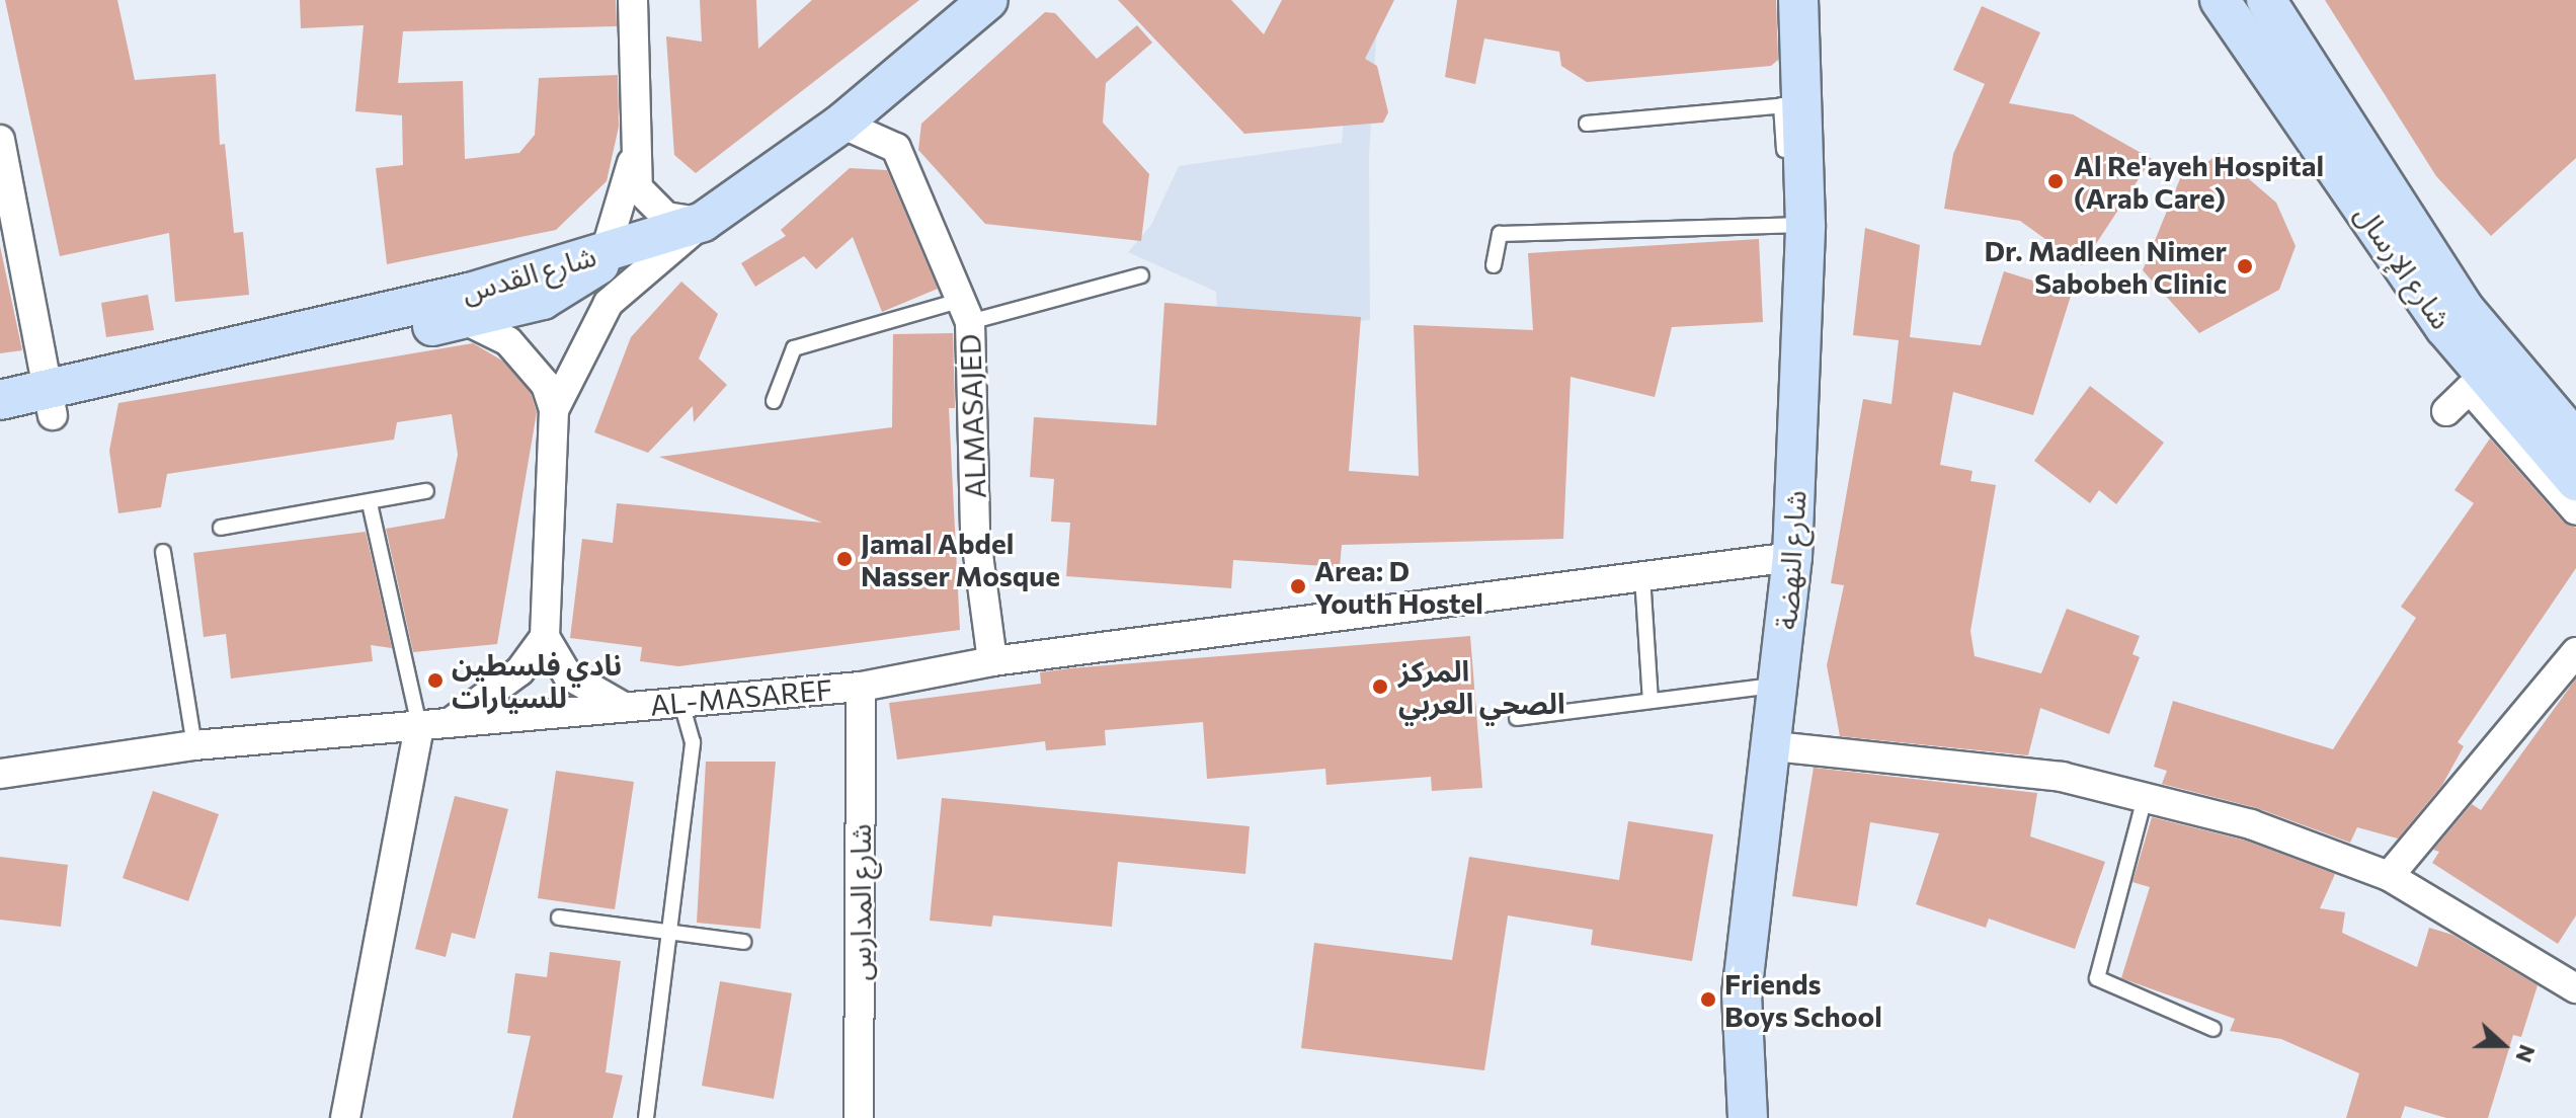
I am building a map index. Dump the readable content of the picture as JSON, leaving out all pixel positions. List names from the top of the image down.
{
  "streets": {
    "main road": ["شارع الإرسال", "شارع القدس", "شارع النهضة"],
    "street": ["ALMASAJED", "AL-MASAREF", "شارع المدارس"]
  },
  "crossings": [
    ["شارع القدس", "ALMASAJED"],
    ["ALMASAJED", "AL-MASAREF"],
    ["شارع النهضة", "AL-MASAREF"],
    ["AL-MASAREF", "شارع المدارس"]
  ],
  "places": [
    "Al Re'ayeh Hospital (Arab Care)",
    "Dr. Madleen Nimer Sabobeh Clinic",
    "Jamal Abdel Nasser Mosque",
    "Area: D Youth Hostel",
    "نادي فلسطين للسيارات",
    "المركز الصحي العربي",
    "Friends Boys School"
  ],
  "north": "right"
}
